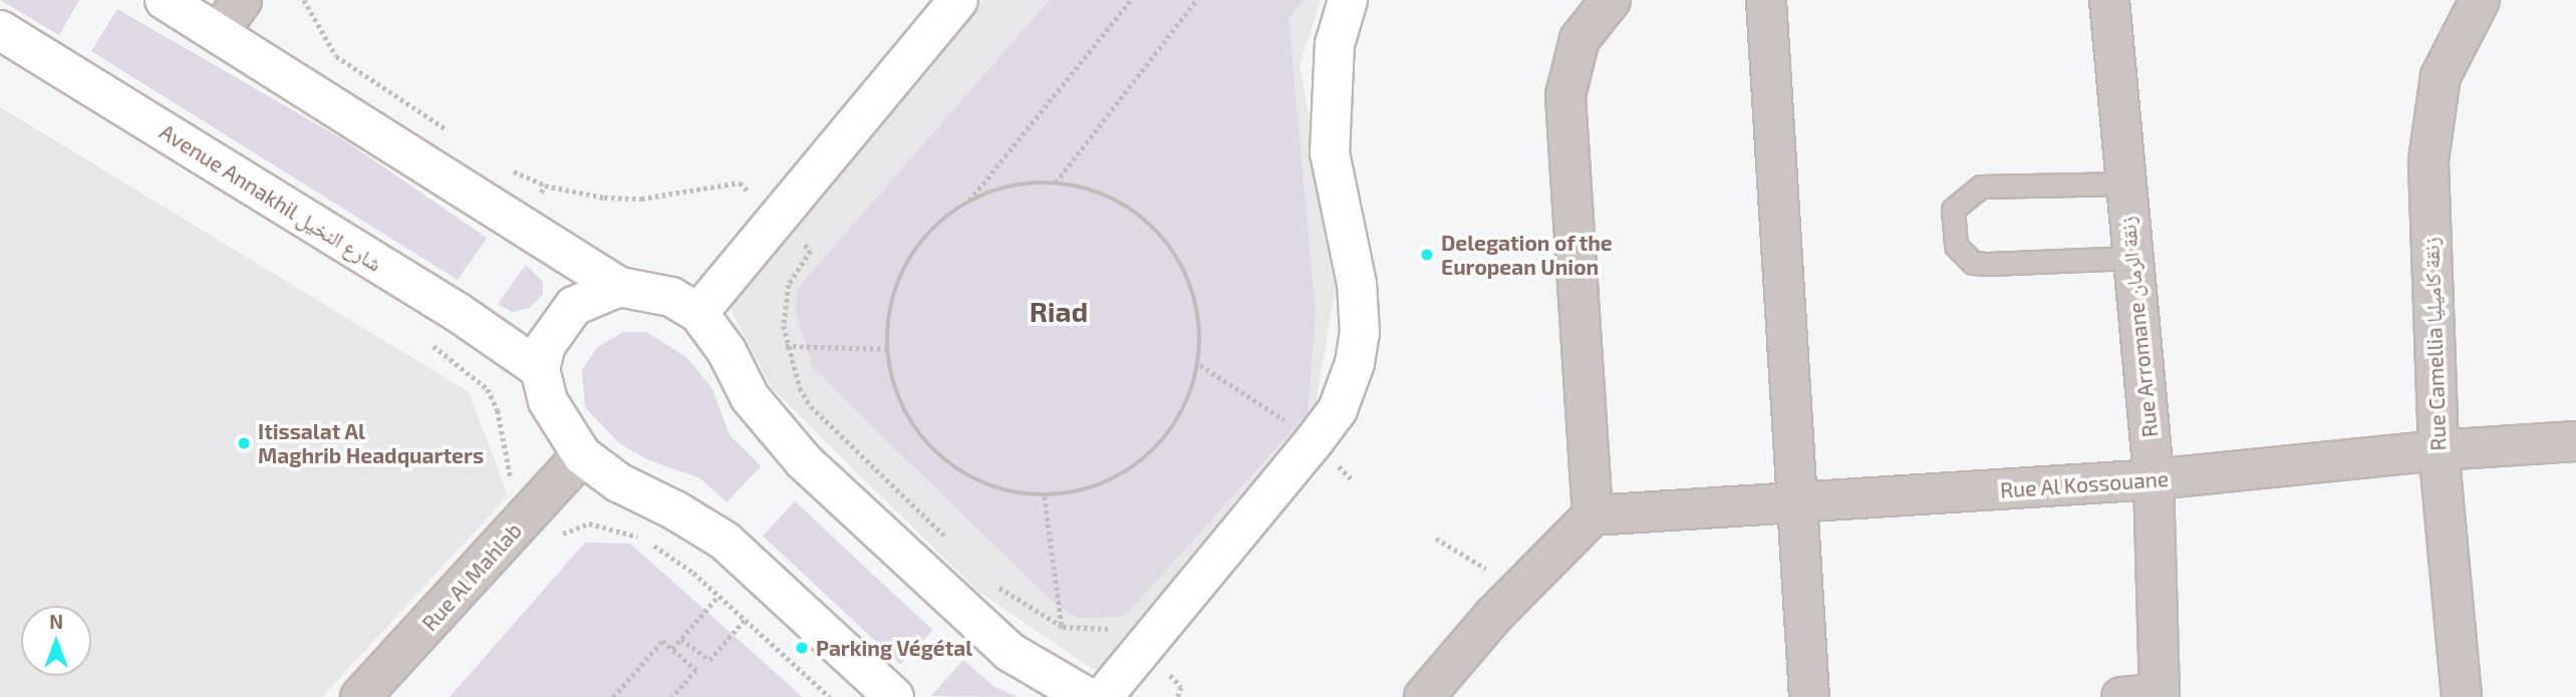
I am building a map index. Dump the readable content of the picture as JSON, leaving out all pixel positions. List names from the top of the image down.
{
  "streets": {
    "main road": ["Avenue Annakhil شارع النخيل"],
    "street": [
      "Rue Arromane زنقة الرمان",
      "Rue Camellia زنقة كاميليا",
      "Rue Al Kossouane",
      "Rue Al Mahlab"
    ]
  },
  "crossings": [
    ["Rue Arromane زنقة الرمان", "Rue Al Kossouane"],
    ["Rue Camellia زنقة كاميليا", "Rue Al Kossouane"]
  ],
  "districts": ["Riad"],
  "places": ["Delegation of the European Union", "Itissalat Al Maghrib Headquarters", "Parking Végétal"],
  "north": "top"
}
